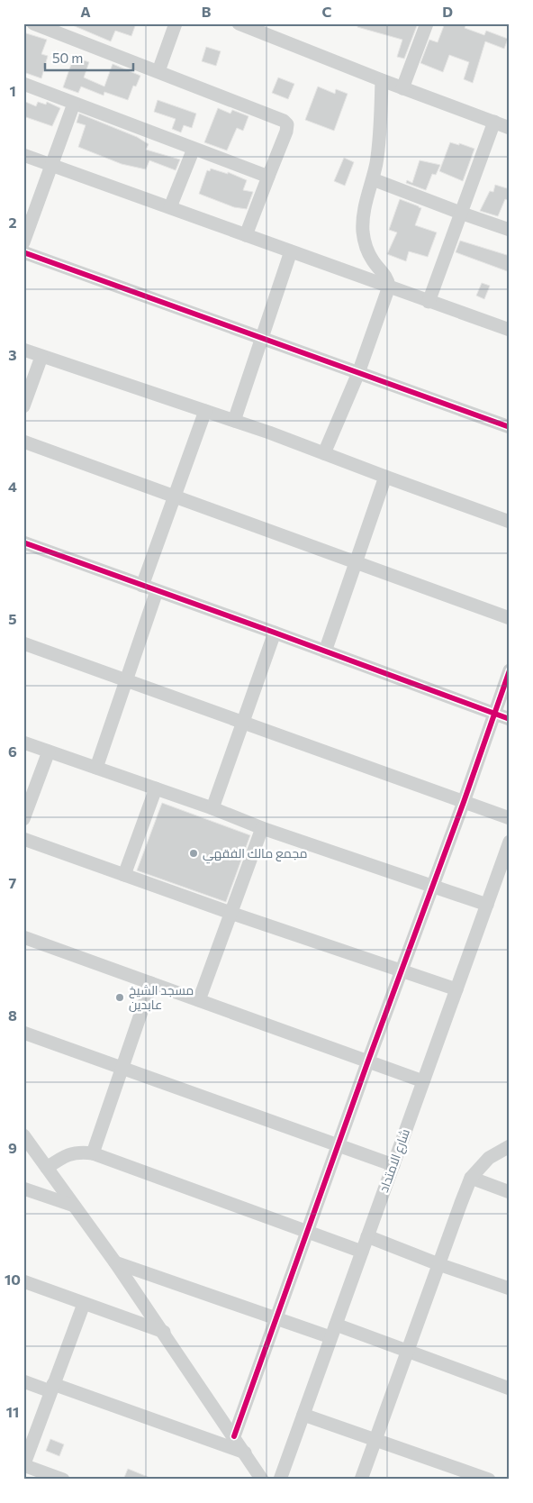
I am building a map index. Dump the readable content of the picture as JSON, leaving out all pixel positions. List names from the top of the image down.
{
  "streets": {
    "street": ["شارع الامتداد"]
  },
  "places": ["مجمع مالك الفقهي", "مسجد الشيخ عابدين"],
  "scale_bar": "50 m",
  "grid": {
    "columns": [
      "A",
      "B",
      "C",
      "D"
    ],
    "rows": [
      "1",
      "2",
      "3",
      "4",
      "5",
      "6",
      "7",
      "8",
      "9",
      "10",
      "11"
    ]
  }
}
